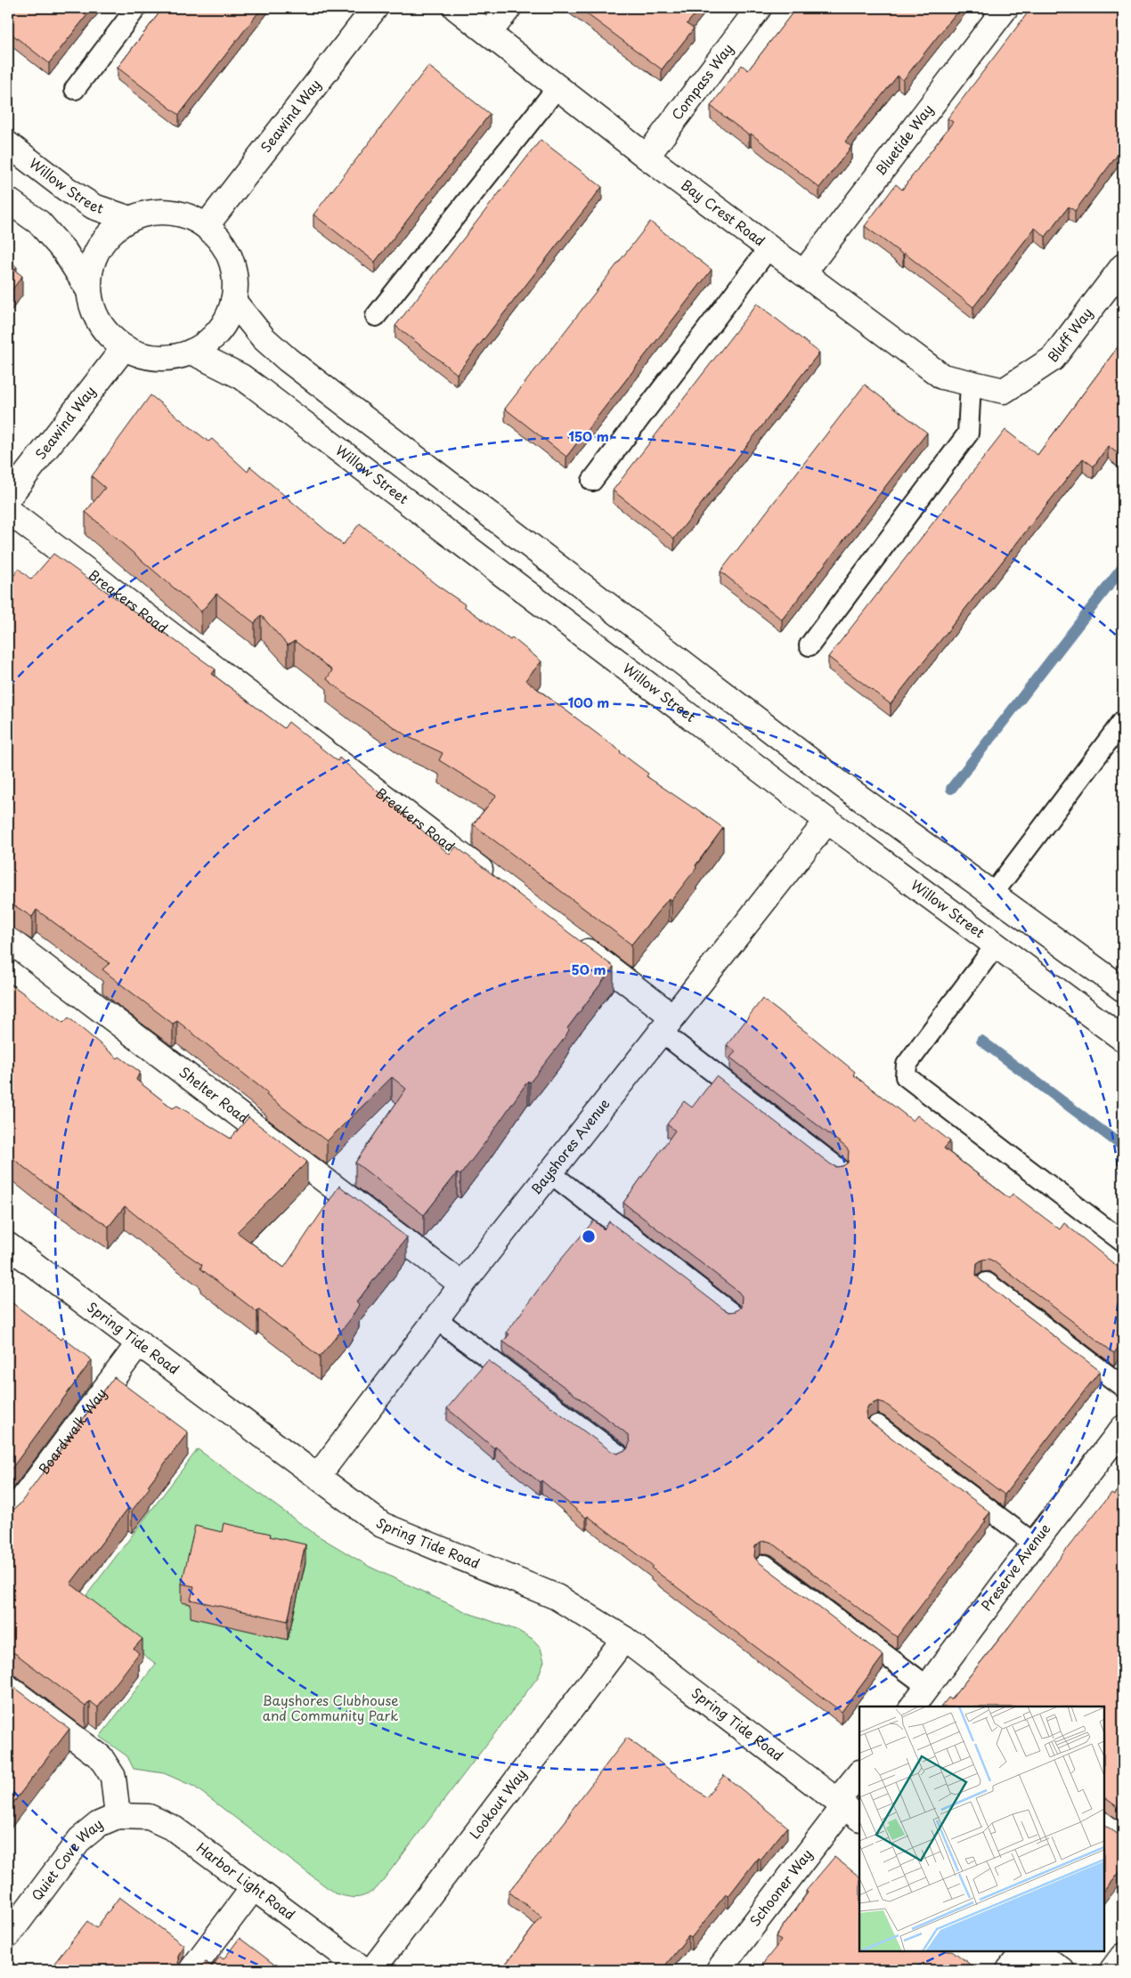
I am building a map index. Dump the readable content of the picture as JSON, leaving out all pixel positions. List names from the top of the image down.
{
  "streets": {
    "street": [
      "Compass Way",
      "Seawind Way",
      "Bluetide Way",
      "Willow Street",
      "Bay Crest Road",
      "Bluff Way",
      "Breakers Road",
      "Shelter Road",
      "Bayshores Avenue",
      "Spring Tide Road",
      "Boardwalk Way",
      "Preserve Avenue",
      "Lookout Way",
      "Quiet Cove Way",
      "Harbor Light Road",
      "Schooner Way"
    ]
  },
  "crossings": [
    ["Compass Way", "Bay Crest Road"],
    ["Seawind Way", "Willow Street"],
    ["Bluetide Way", "Bay Crest Road"],
    ["Willow Street", "Bayshores Avenue"],
    ["Bay Crest Road", "Bluff Way"],
    ["Shelter Road", "Bayshores Avenue"],
    ["Bayshores Avenue", "Spring Tide Road"],
    ["Spring Tide Road", "Boardwalk Way"],
    ["Spring Tide Road", "Lookout Way"],
    ["Spring Tide Road", "Schooner Way"],
    ["Quiet Cove Way", "Harbor Light Road"]
  ],
  "parks": ["Bayshores Clubhouse and Community Park"],
  "rings": ["150 m", "100 m", "50 m"]
}
